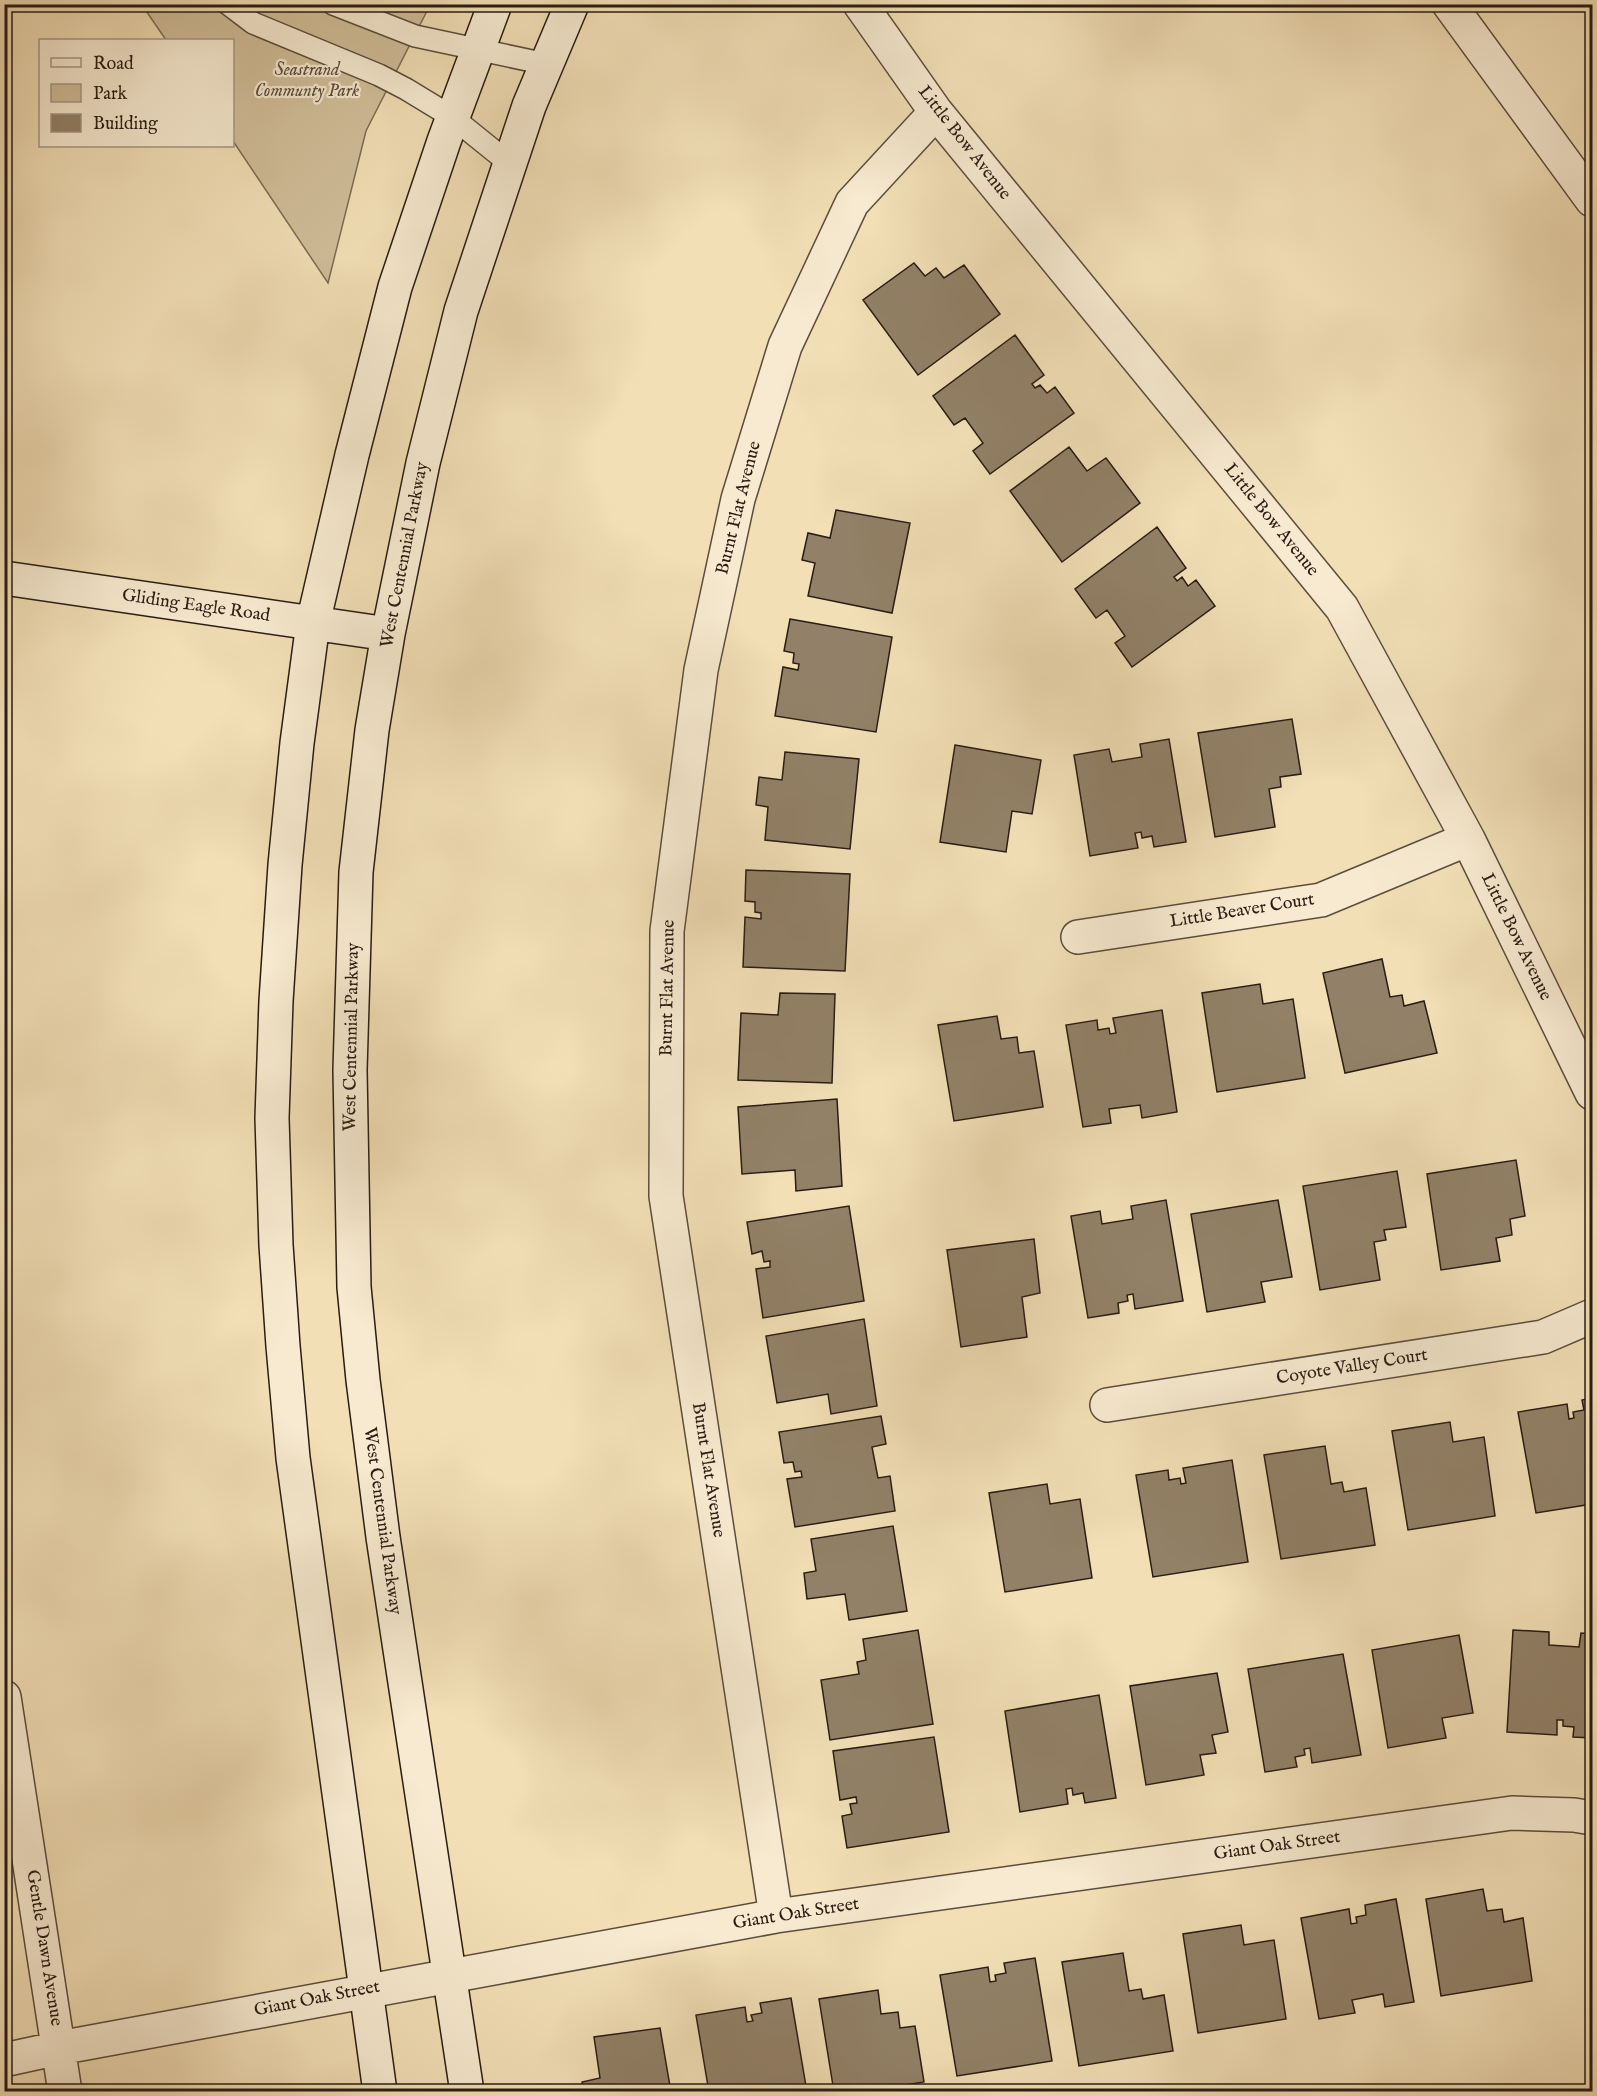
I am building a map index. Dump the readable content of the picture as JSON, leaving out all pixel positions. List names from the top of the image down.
{
  "streets": {
    "street": [
      "Little Bow Avenue",
      "Burnt Flat Avenue",
      "West Centennial Parkway",
      "Gliding Eagle Road",
      "Little Beaver Court",
      "Coyote Valley Court",
      "Giant Oak Street",
      "Gentle Dawn Avenue"
    ]
  },
  "crossings": [
    ["Little Bow Avenue", "Burnt Flat Avenue"],
    ["Little Bow Avenue", "Little Beaver Court"],
    ["Burnt Flat Avenue", "Giant Oak Street"],
    ["West Centennial Parkway", "Gliding Eagle Road"],
    ["West Centennial Parkway", "Giant Oak Street"],
    ["Giant Oak Street", "Gentle Dawn Avenue"]
  ],
  "parks": ["Seastrand Communty Park"],
  "legend": ["Road", "Park", "Building"]
}
